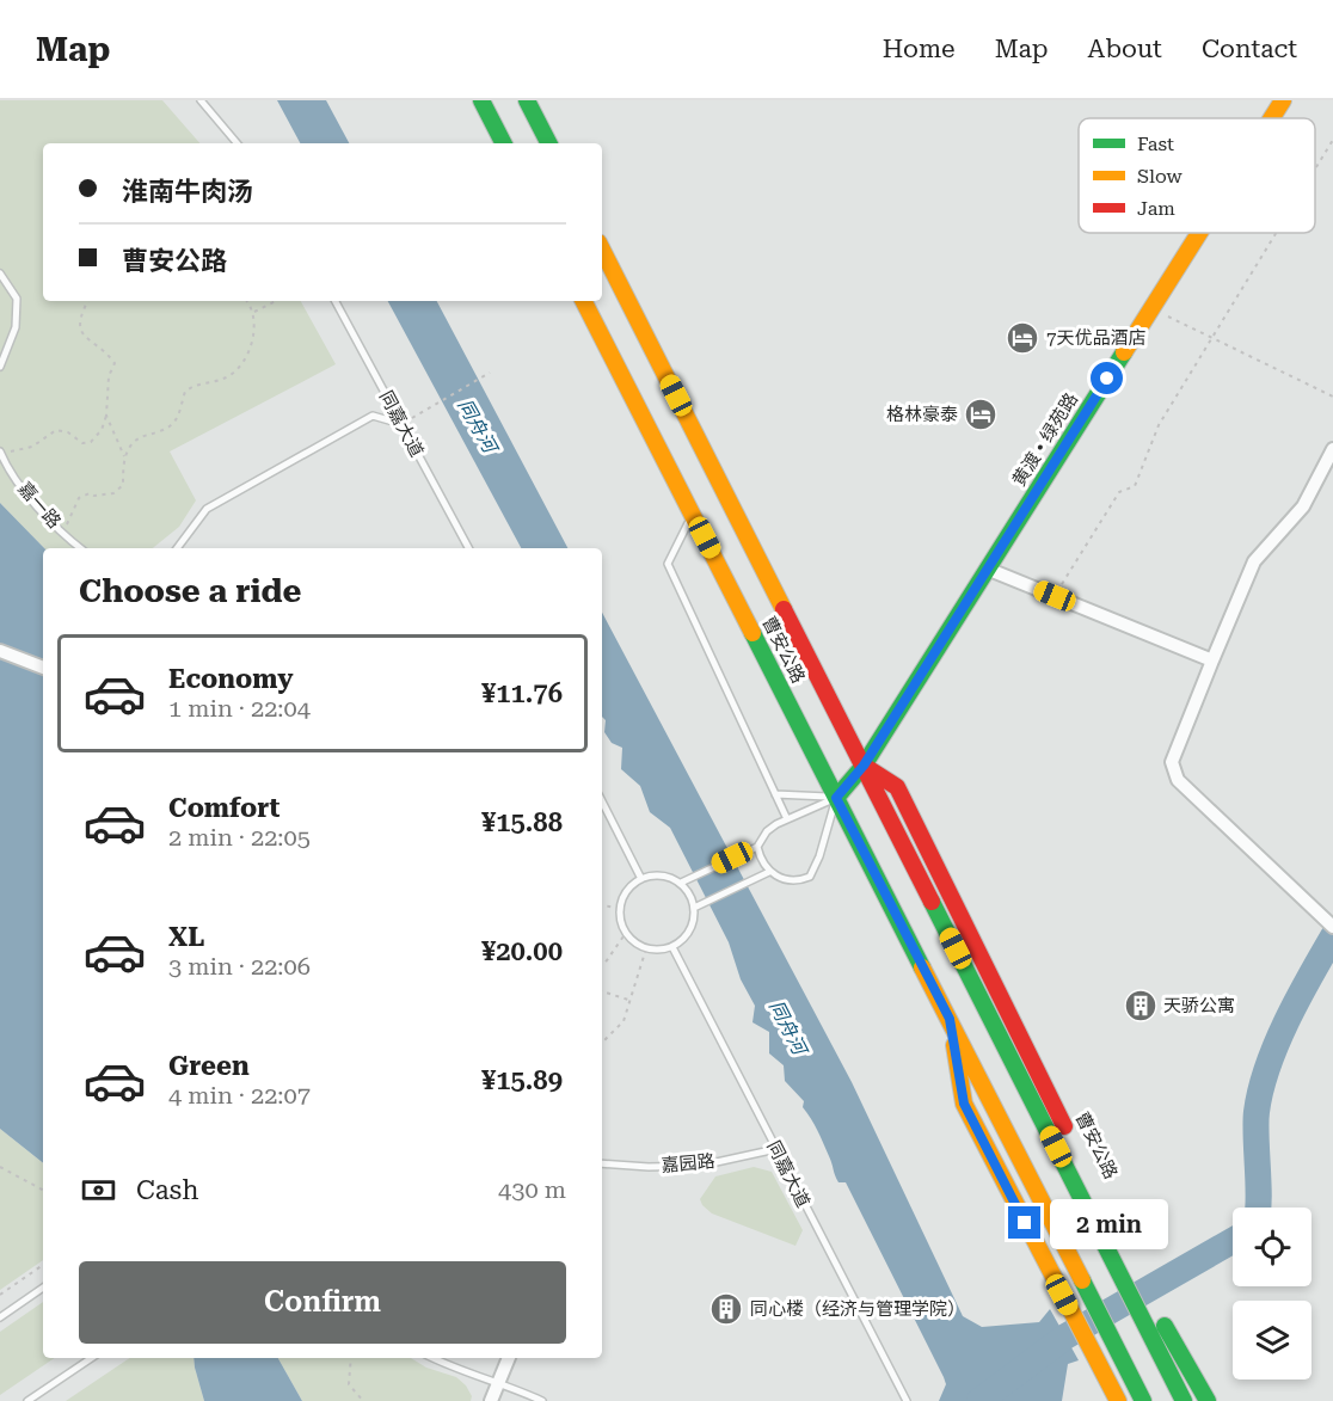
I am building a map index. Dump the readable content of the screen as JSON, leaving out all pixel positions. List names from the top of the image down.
{
  "streets": {
    "main road": ["黄渡 • 绿苑路", "曹安公路"],
    "lane": ["同嘉大道", "嘉一路", "嘉园路"]
  },
  "crossings": [
    ["同嘉大道", "嘉园路"],
    ["黄渡 • 绿苑路", "曹安公路"]
  ],
  "water": ["同舟河"],
  "places": {
    "hotel": ["7天优品酒店", "格林豪泰"],
    "building": ["天骄公寓", "同心楼（经济与管理学院）"]
  },
  "legend": ["Fast", "Slow", "Jam"],
  "page": {
    "header": "Map",
    "nav": [
      "Home",
      "Map",
      "About",
      "Contact"
    ],
    "banner": ["淮南牛肉汤", "曹安公路"],
    "heading": "Choose a ride",
    "list": [
      {
        "name": "Economy",
        "note": "1 min · 22:04",
        "value": "¥11.76"
      },
      {
        "name": "Comfort",
        "note": "2 min · 22:05",
        "value": "¥15.88"
      },
      {
        "name": "XL",
        "note": "3 min · 22:06",
        "value": "¥20.00"
      },
      {
        "name": "Green",
        "note": "4 min · 22:07",
        "value": "¥15.89"
      }
    ],
    "pay": ["Cash", "430 m"],
    "bubble": "2 min",
    "buttons": "Confirm"
  }
}
